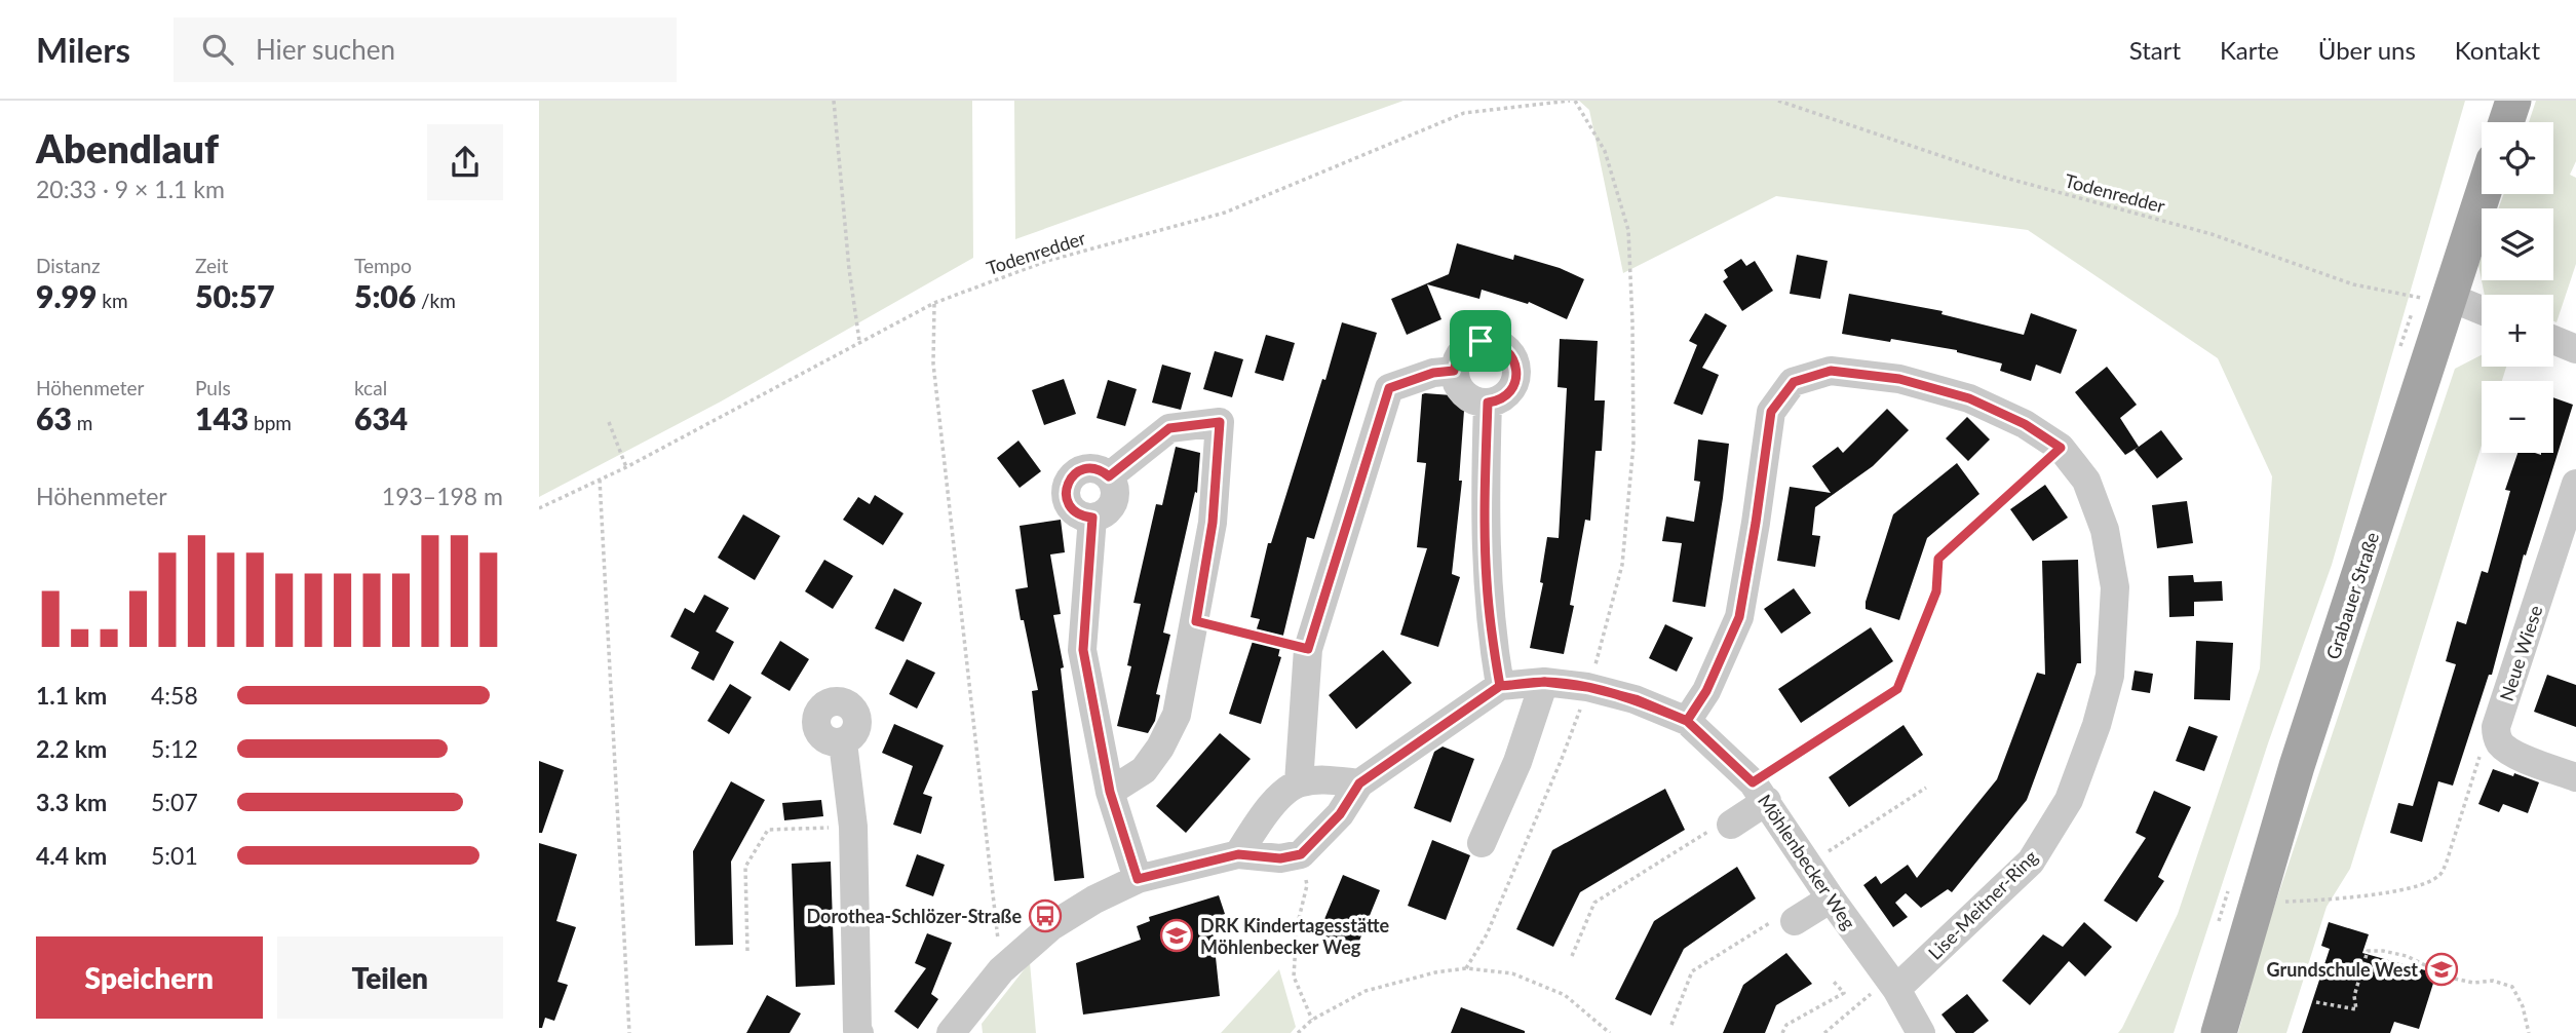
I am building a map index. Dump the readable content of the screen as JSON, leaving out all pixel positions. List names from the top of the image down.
{
  "streets": {
    "main road": ["Grabauer Straße"],
    "street": ["Neue Wiese", "Möhlenbecker Weg", "Lise-Meitner-Ring"],
    "path": ["Todenredder"]
  },
  "crossings": [
    ["Todenredder", "Grabauer Straße"],
    ["Möhlenbecker Weg", "Lise-Meitner-Ring"]
  ],
  "places": {
    "bus stop": ["Dorothea-Schlözer-Straße"],
    "school or university": ["DRK Kindertagesstätte Möhlenbecker Weg", "Grundschule West"]
  },
  "page": {
    "header": "Milers",
    "search": "Hier suchen",
    "nav": [
      "Start",
      "Karte",
      "Über uns",
      "Kontakt"
    ],
    "heading": ["Abendlauf", "20:33 · 9 × 1.1 km"],
    "map_buttons": ["+", "−"],
    "stats": [
      ["Distanz", "9.99 km"],
      ["Zeit", "50:57"],
      ["Tempo", "5:06 /km"],
      ["Höhenmeter", "63 m"],
      ["Puls", "143 bpm"],
      ["kcal", "634"]
    ],
    "chart": ["Höhenmeter", "193–198 m"],
    "list": [
      {
        "name": "1.1 km",
        "note": "4:58"
      },
      {
        "name": "2.2 km",
        "note": "5:12"
      },
      {
        "name": "3.3 km",
        "note": "5:07"
      },
      {
        "name": "4.4 km",
        "note": "5:01"
      }
    ],
    "buttons": ["Speichern", "Teilen"]
  }
}
